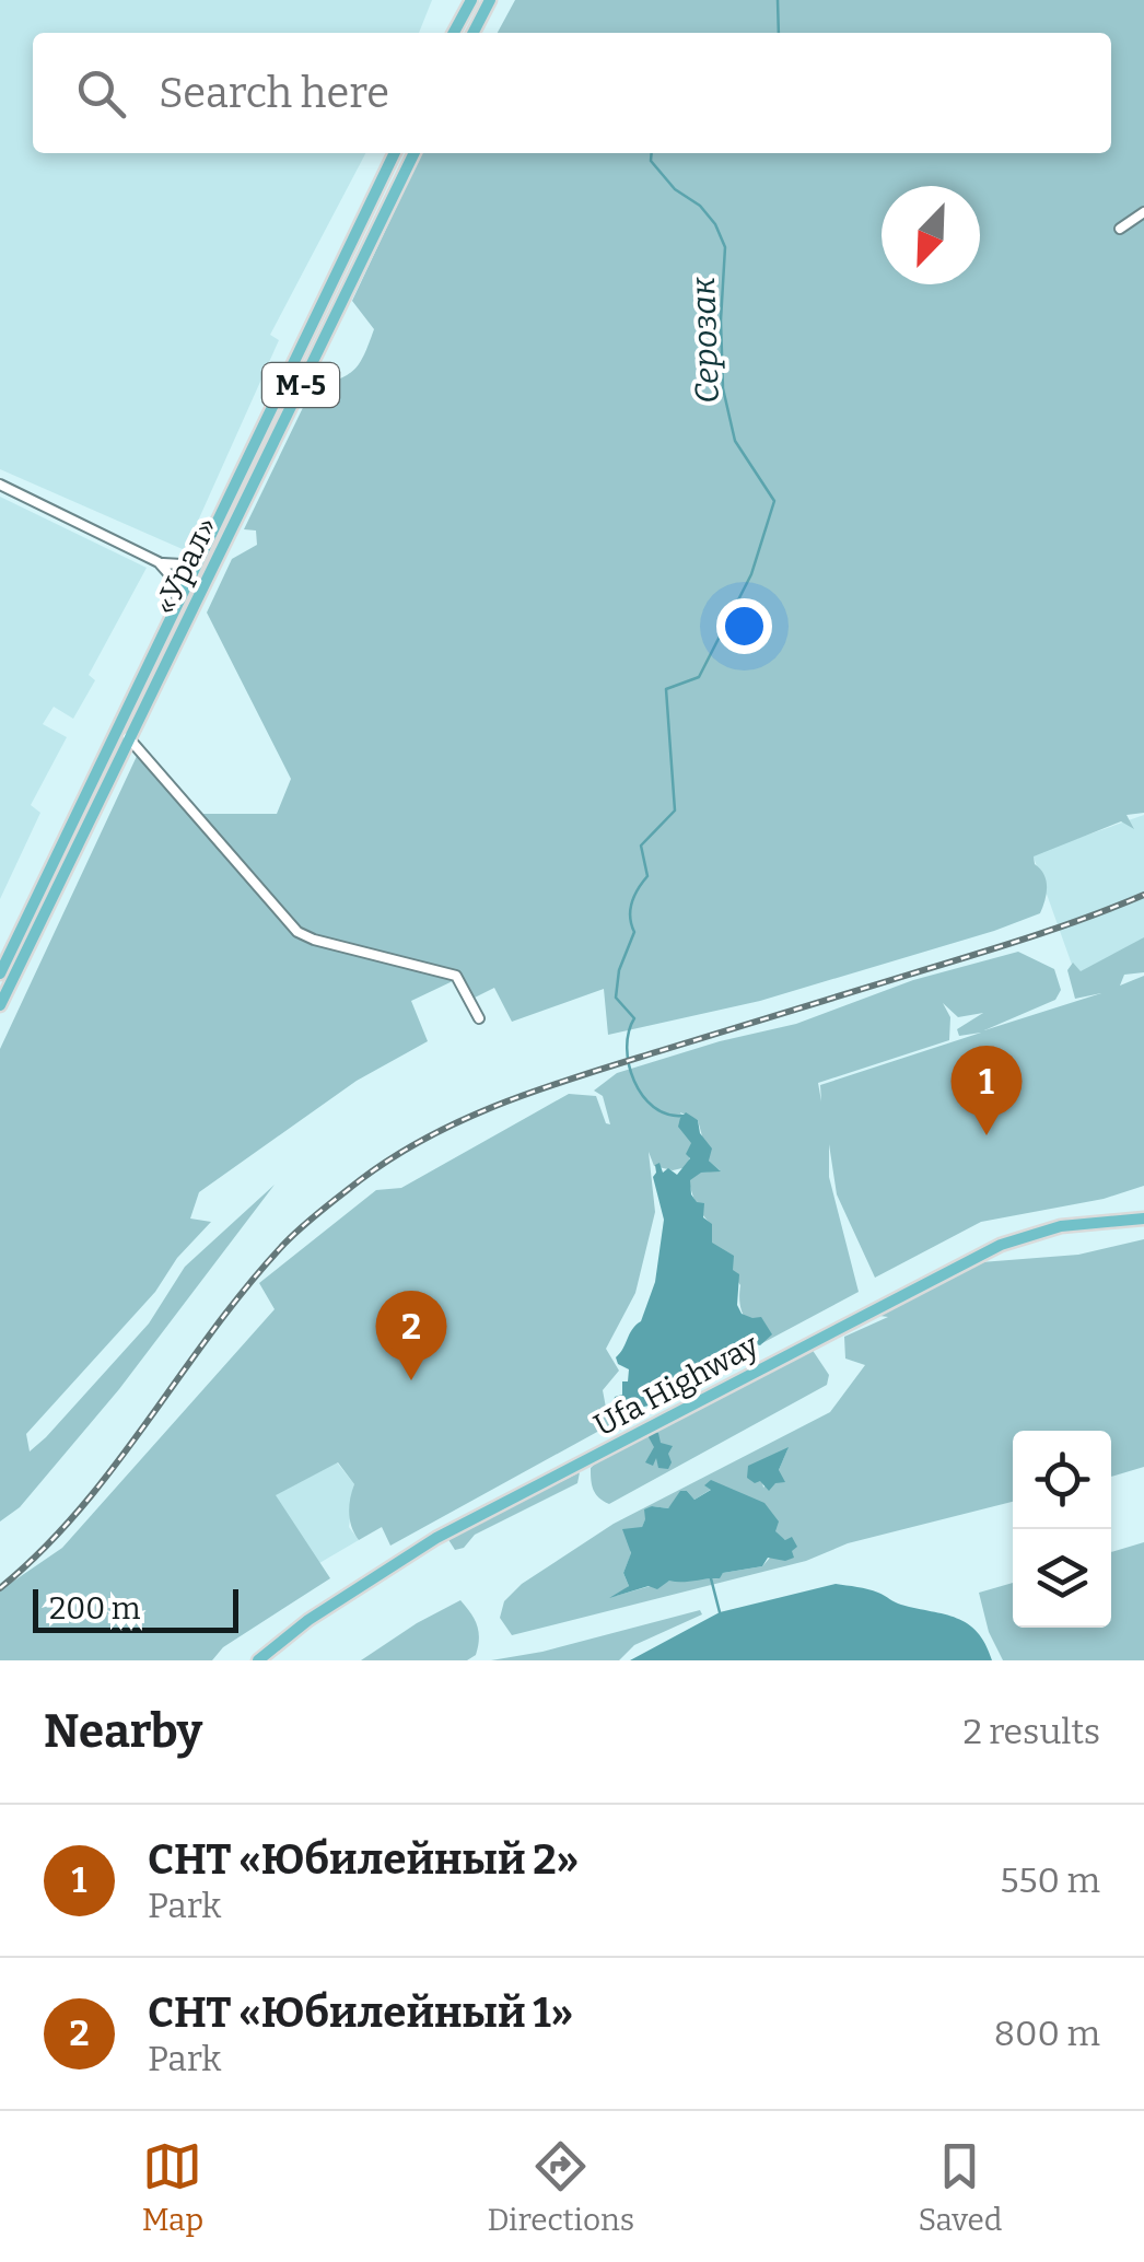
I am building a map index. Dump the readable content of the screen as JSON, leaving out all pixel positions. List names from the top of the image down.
{
  "streets": {
    "main road": ["М-5", "«Урал»", "Ufa Highway"]
  },
  "water": ["Серозак"],
  "scale_bar": "200 m",
  "north": "bottom left",
  "page": {
    "search": "Search here",
    "pins": ["1", "2"],
    "scale": "200 m",
    "heading": ["Nearby", "2 results"],
    "list": [
      {
        "mark": "1",
        "name": "СНТ «Юбилейный 2»",
        "note": "Park",
        "value": "550 m"
      },
      {
        "mark": "2",
        "name": "СНТ «Юбилейный 1»",
        "note": "Park",
        "value": "800 m"
      }
    ],
    "nav": ["Map", "Directions", "Saved"]
  }
}
